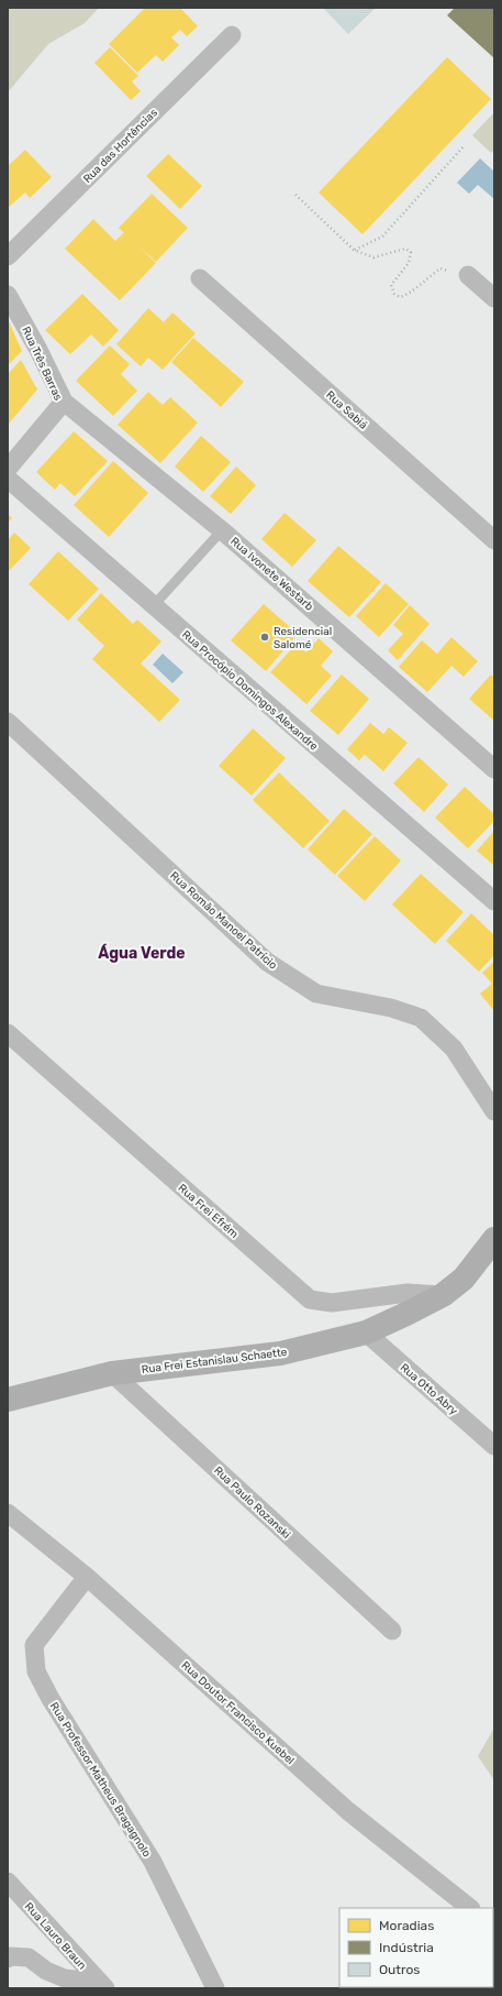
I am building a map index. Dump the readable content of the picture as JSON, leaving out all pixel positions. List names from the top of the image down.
{
  "streets": {
    "main road": ["Rua Frei Estanislau Schaette"],
    "street": [
      "Rua das Hortências",
      "Rua Três Barras",
      "Rua Sabiá",
      "Rua Ivonete Westarb",
      "Rua Procópio Domingos Alexandre",
      "Rua Romão Manoel Patrício",
      "Rua Frei Efrém",
      "Rua Otto Abry",
      "Rua Paulo Rozanski",
      "Rua Doutor Francisco Kuebel",
      "Rua Professor Matheus Bragagnolo",
      "Rua Lauro Braun"
    ]
  },
  "crossings": [
    ["Rua Três Barras", "Rua Ivonete Westarb"],
    ["Rua Frei Efrém", "Rua Frei Estanislau Schaette"],
    ["Rua Frei Estanislau Schaette", "Rua Otto Abry"],
    ["Rua Frei Estanislau Schaette", "Rua Paulo Rozanski"],
    ["Rua Doutor Francisco Kuebel", "Rua Professor Matheus Bragagnolo"]
  ],
  "districts": ["Água Verde"],
  "places": ["Residencial Salomé"],
  "legend": ["Moradias", "Indústria", "Outros"]
}
